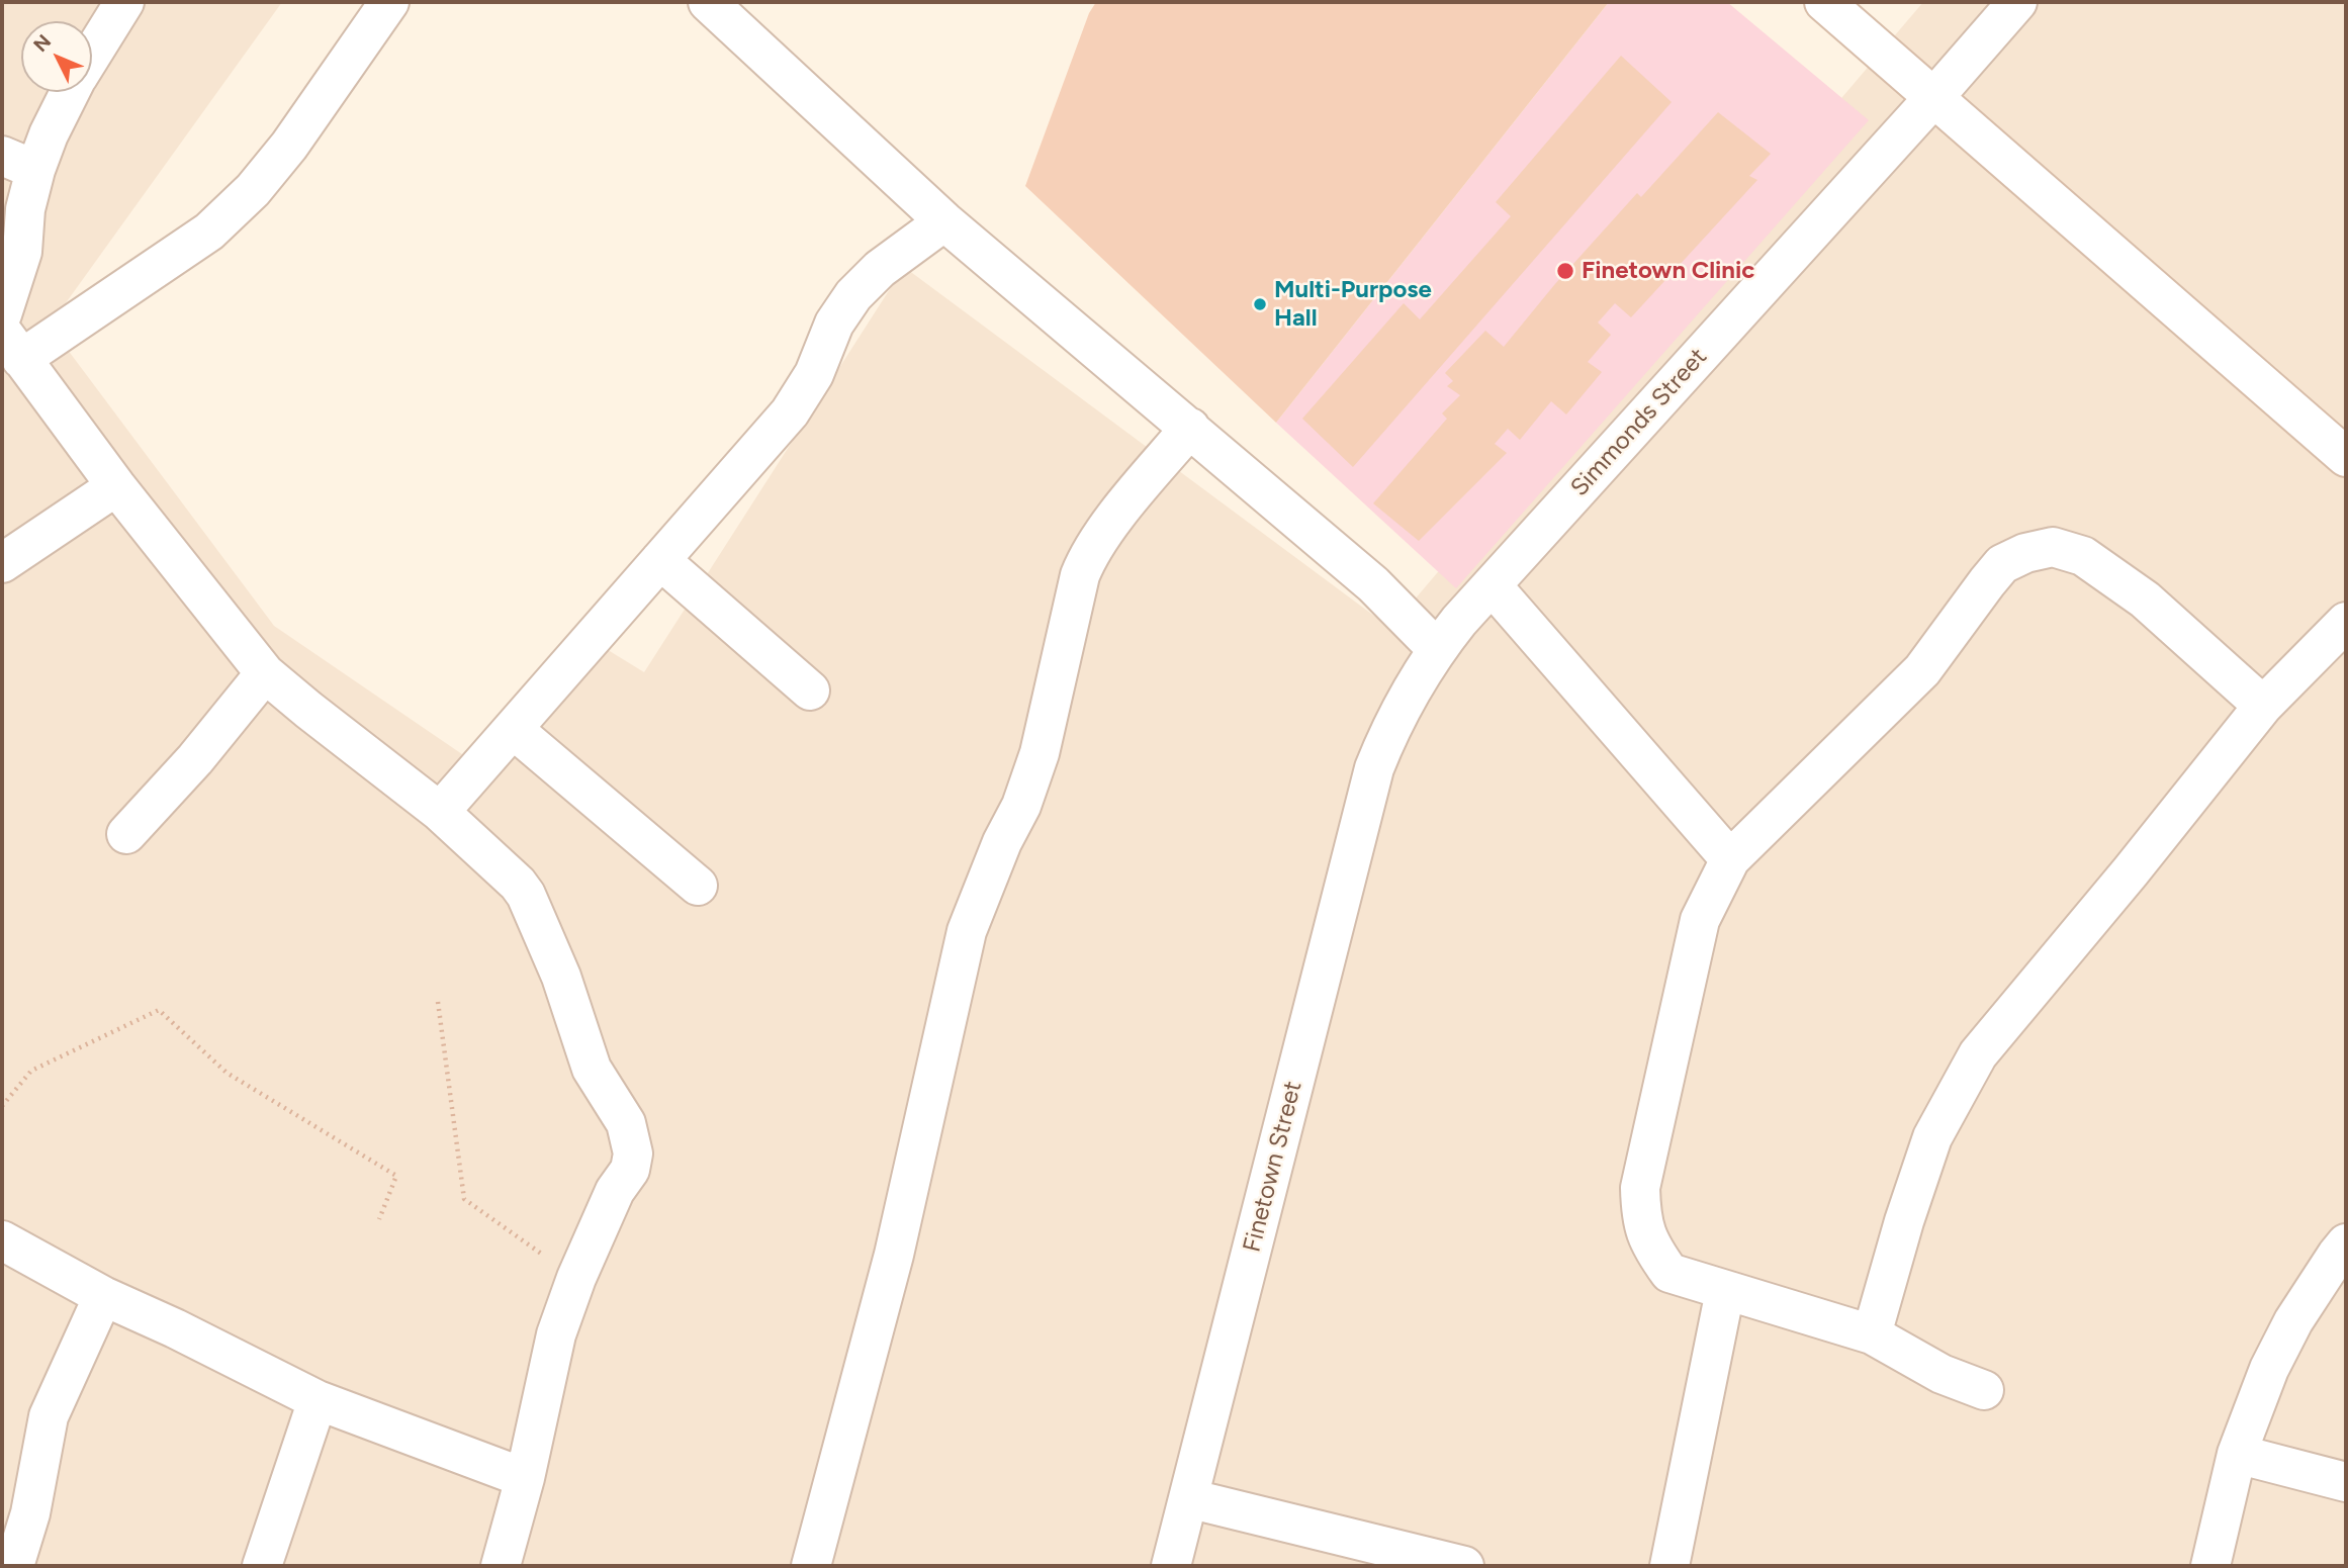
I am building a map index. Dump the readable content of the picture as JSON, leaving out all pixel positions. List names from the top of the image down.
{
  "streets": {
    "street": ["Simmonds Street", "Finetown Street"]
  },
  "crossings": [
    ["Simmonds Street", "Finetown Street"]
  ],
  "places": ["Finetown Clinic", "Multi-Purpose Hall"],
  "north": "top left"
}
